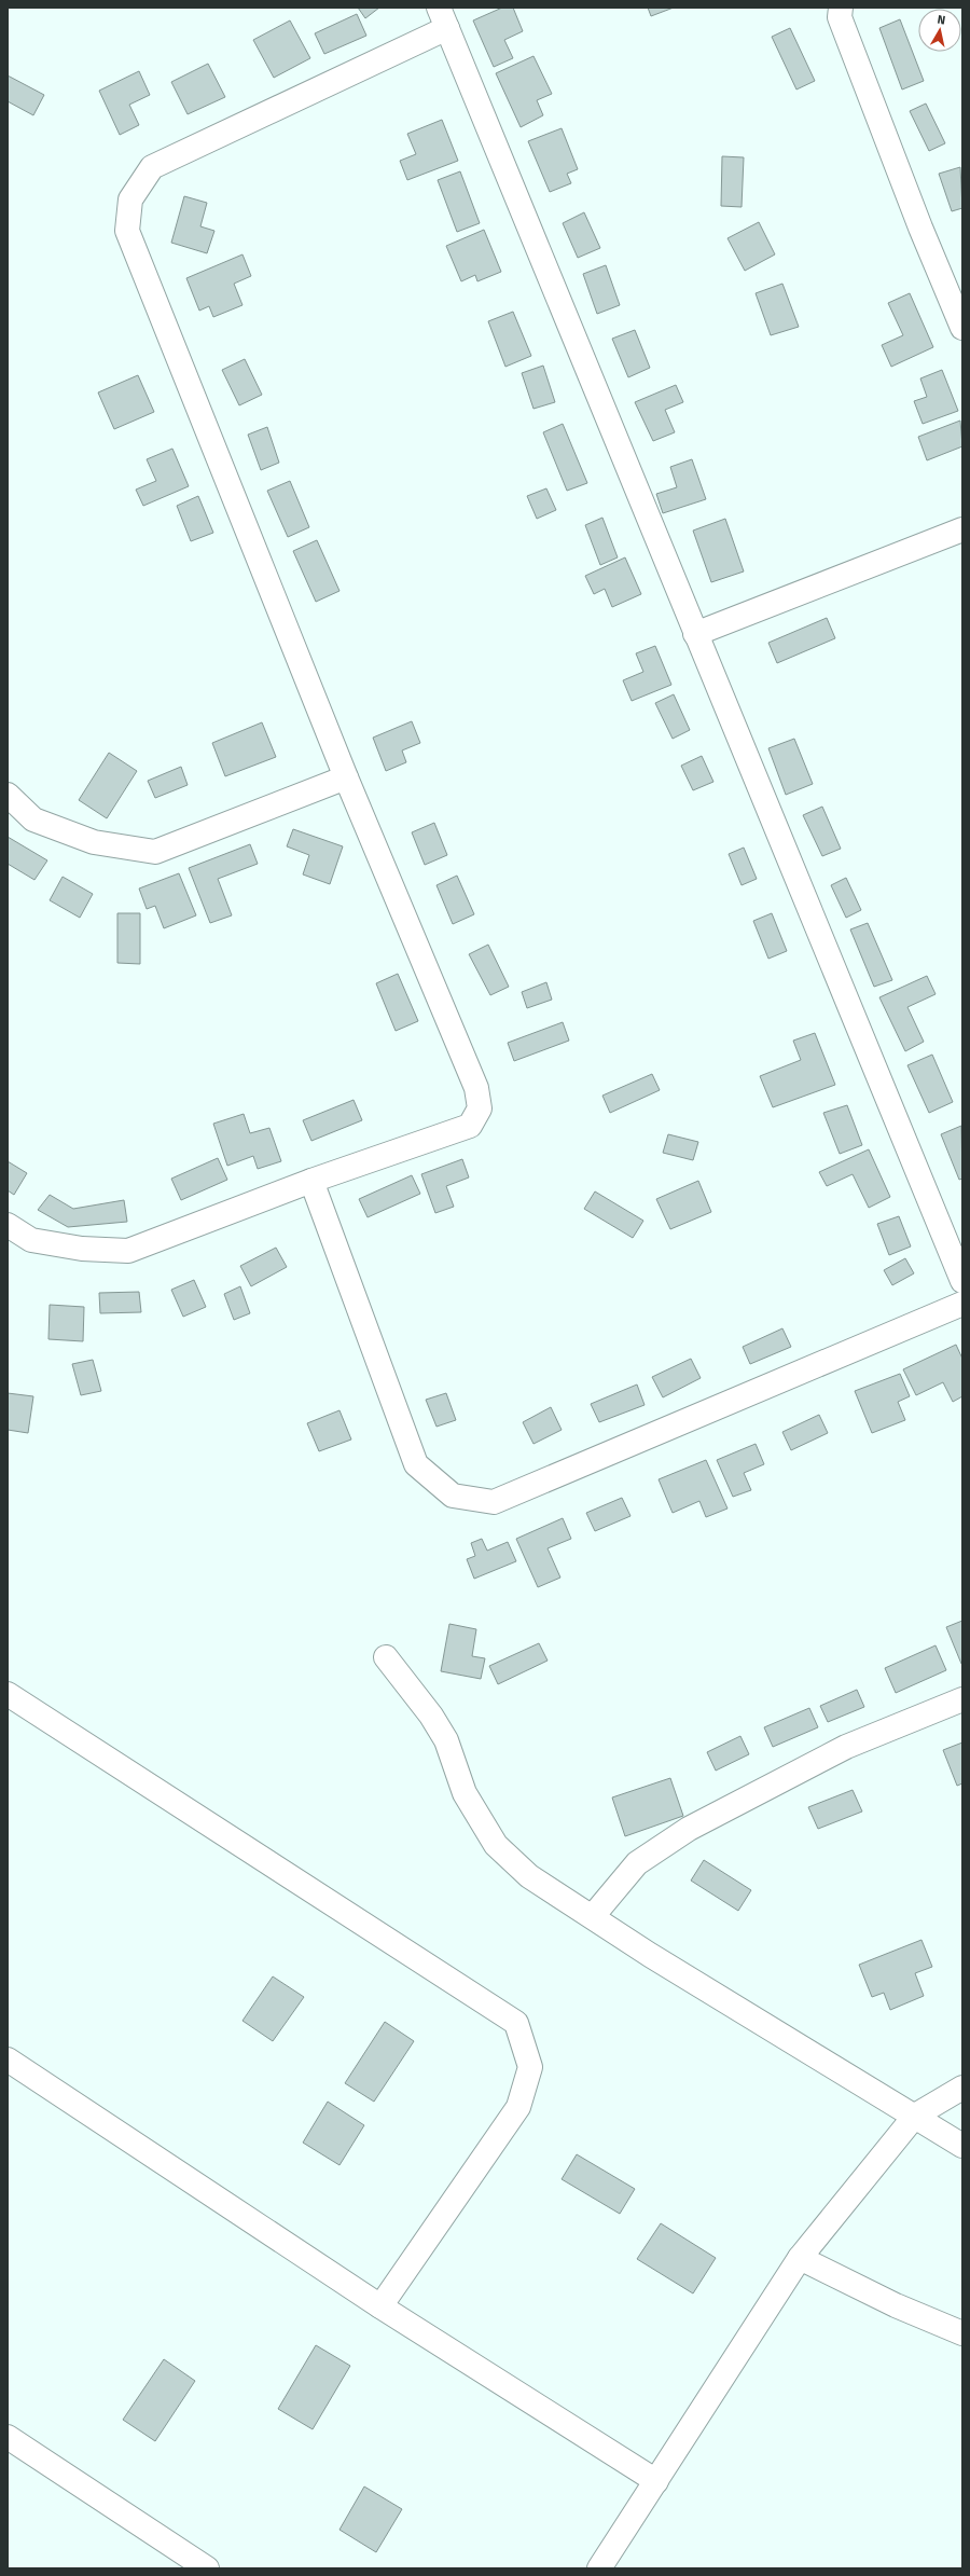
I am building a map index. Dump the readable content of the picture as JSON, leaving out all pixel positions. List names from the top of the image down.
{
  "north": "top"
}
